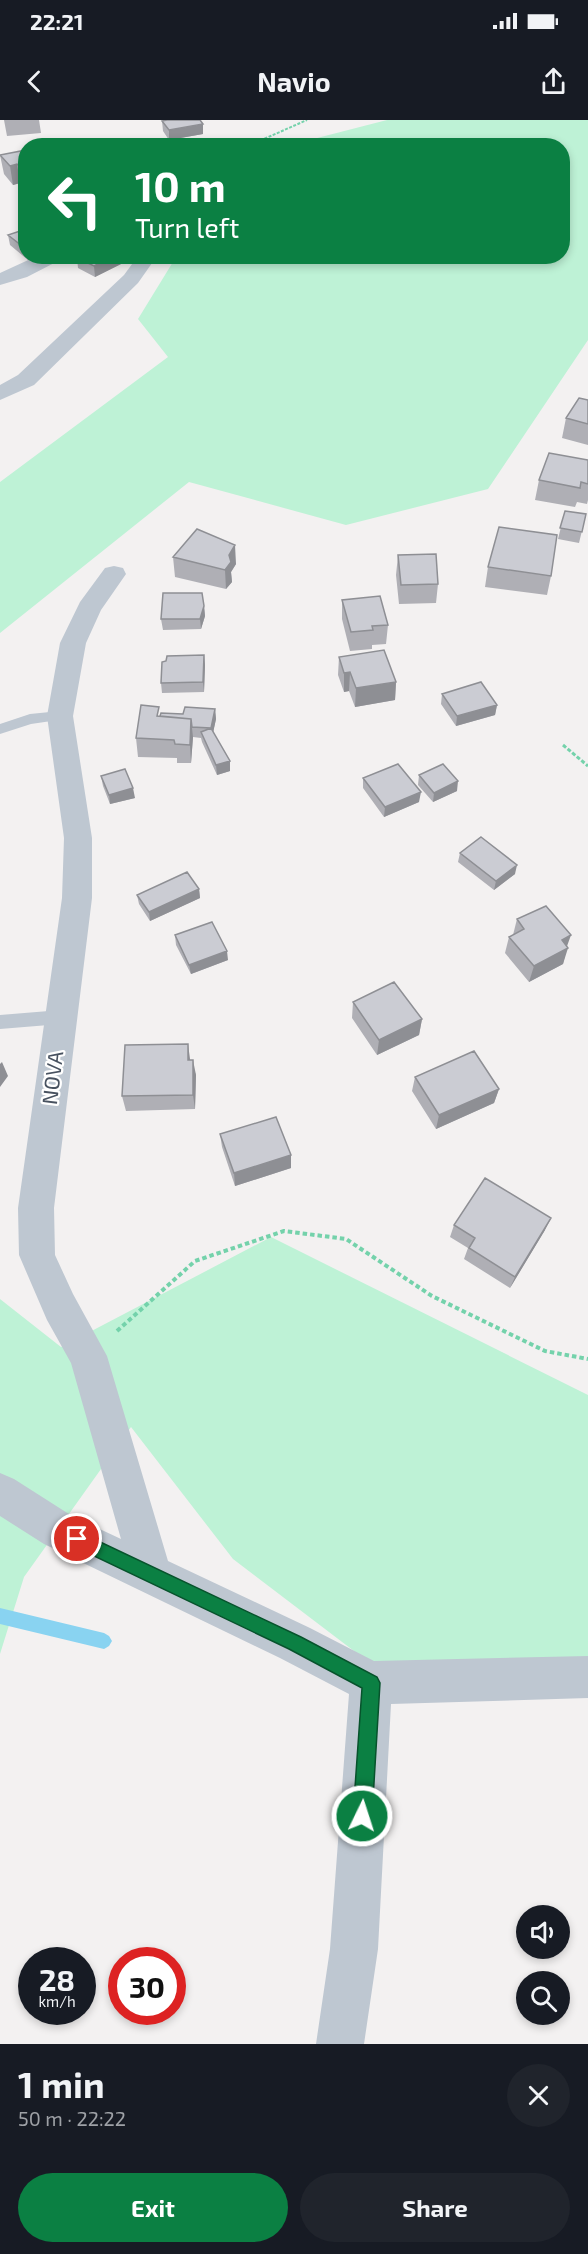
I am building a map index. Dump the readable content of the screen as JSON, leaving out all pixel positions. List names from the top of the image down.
{
  "streets": {
    "street": ["NOVA"]
  },
  "page": {
    "status": "22:21",
    "header": "Navio",
    "turn": ["10 m", "Turn left"],
    "speed": "28 km/h",
    "limit": "30",
    "heading": ["1 min", "50 m · 22:22"],
    "buttons": ["Exit", "Share"]
  }
}
